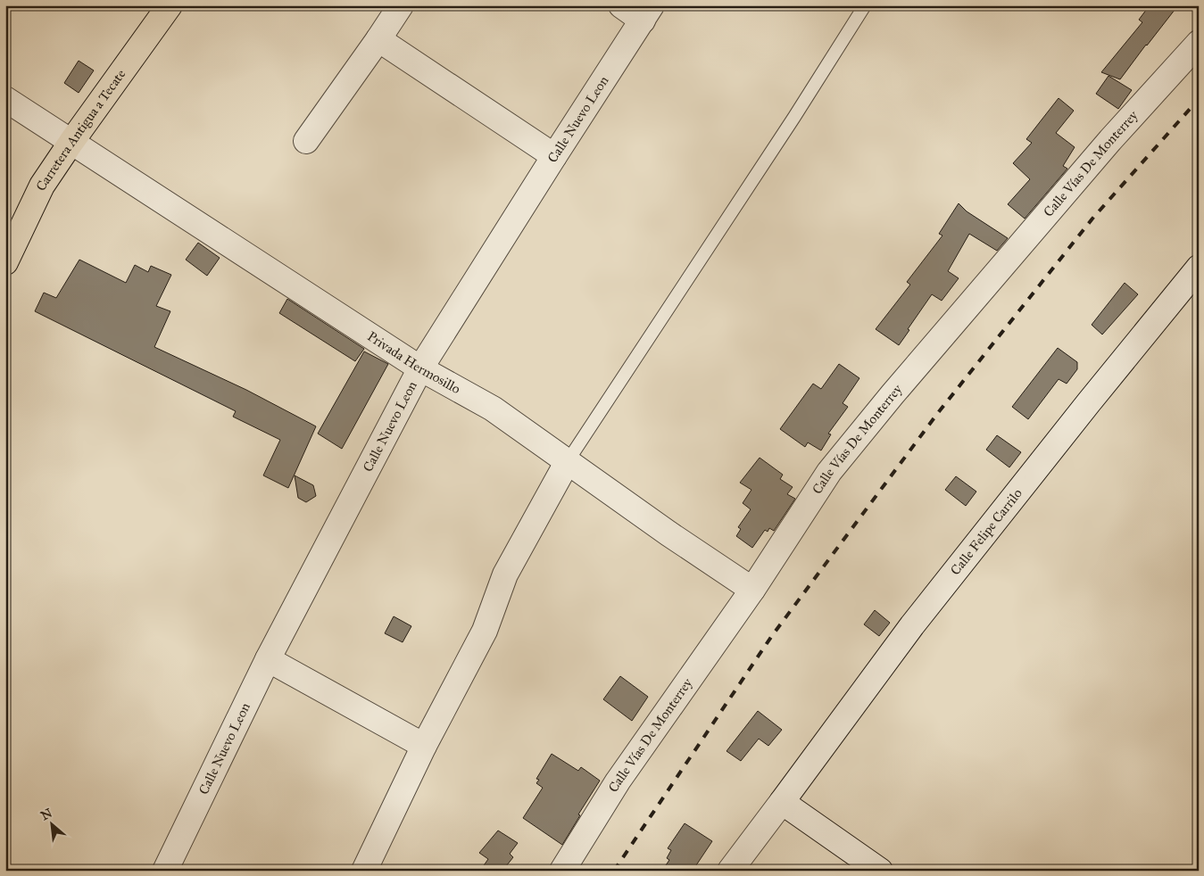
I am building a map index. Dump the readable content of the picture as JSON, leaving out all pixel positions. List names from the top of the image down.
{
  "streets": {
    "main road": ["Carretera Antigua a Tecate"],
    "street": [
      "Calle Nuevo Leon",
      "Calle Vías De Monterrey",
      "Privada Hermosillo",
      "Calle Felipe Carrilo"
    ]
  },
  "crossings": [
    ["Calle Nuevo Leon", "Privada Hermosillo"],
    ["Carretera Antigua a Tecate", "Privada Hermosillo"],
    ["Calle Vías De Monterrey", "Privada Hermosillo"]
  ],
  "north": "top left"
}
